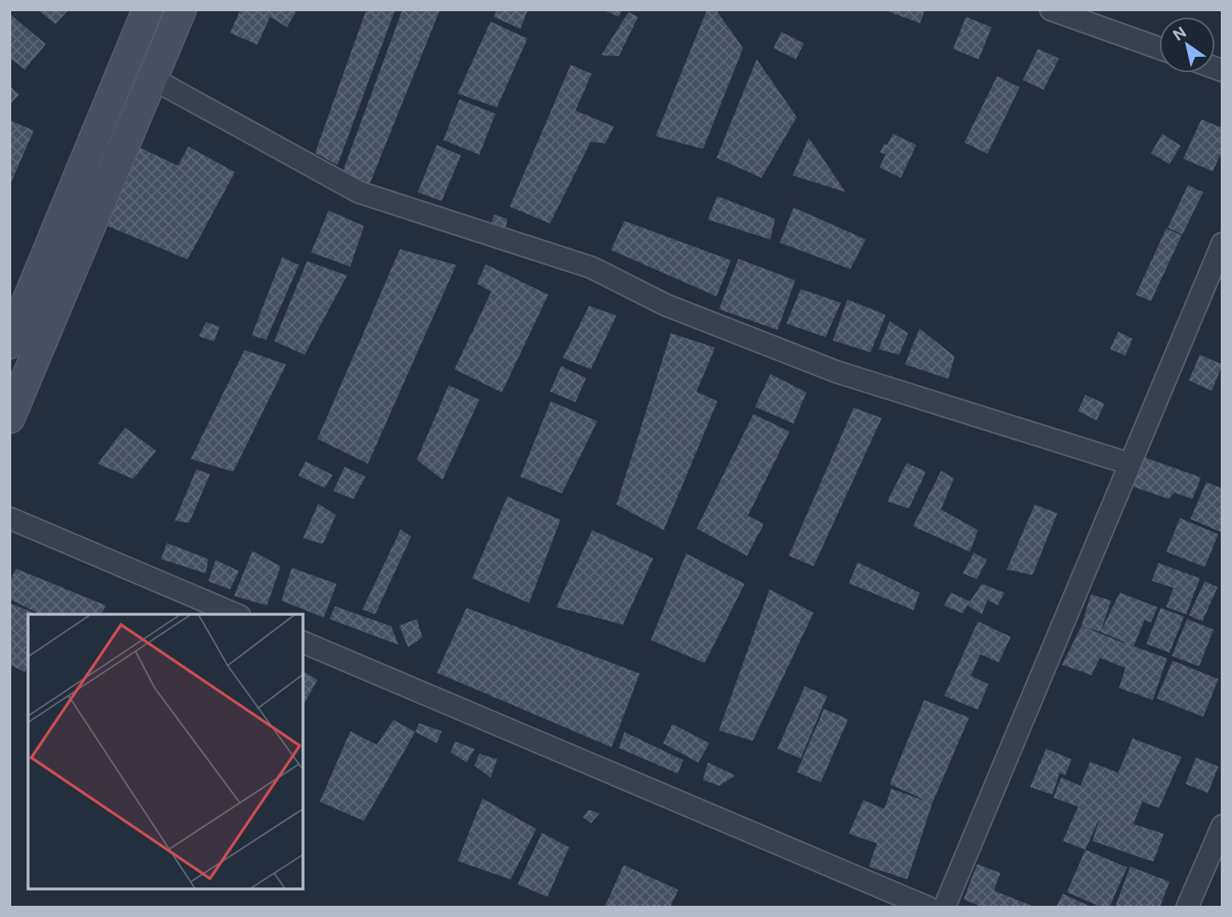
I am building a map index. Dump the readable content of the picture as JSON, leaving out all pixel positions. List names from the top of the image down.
{
  "north": "top left"
}
